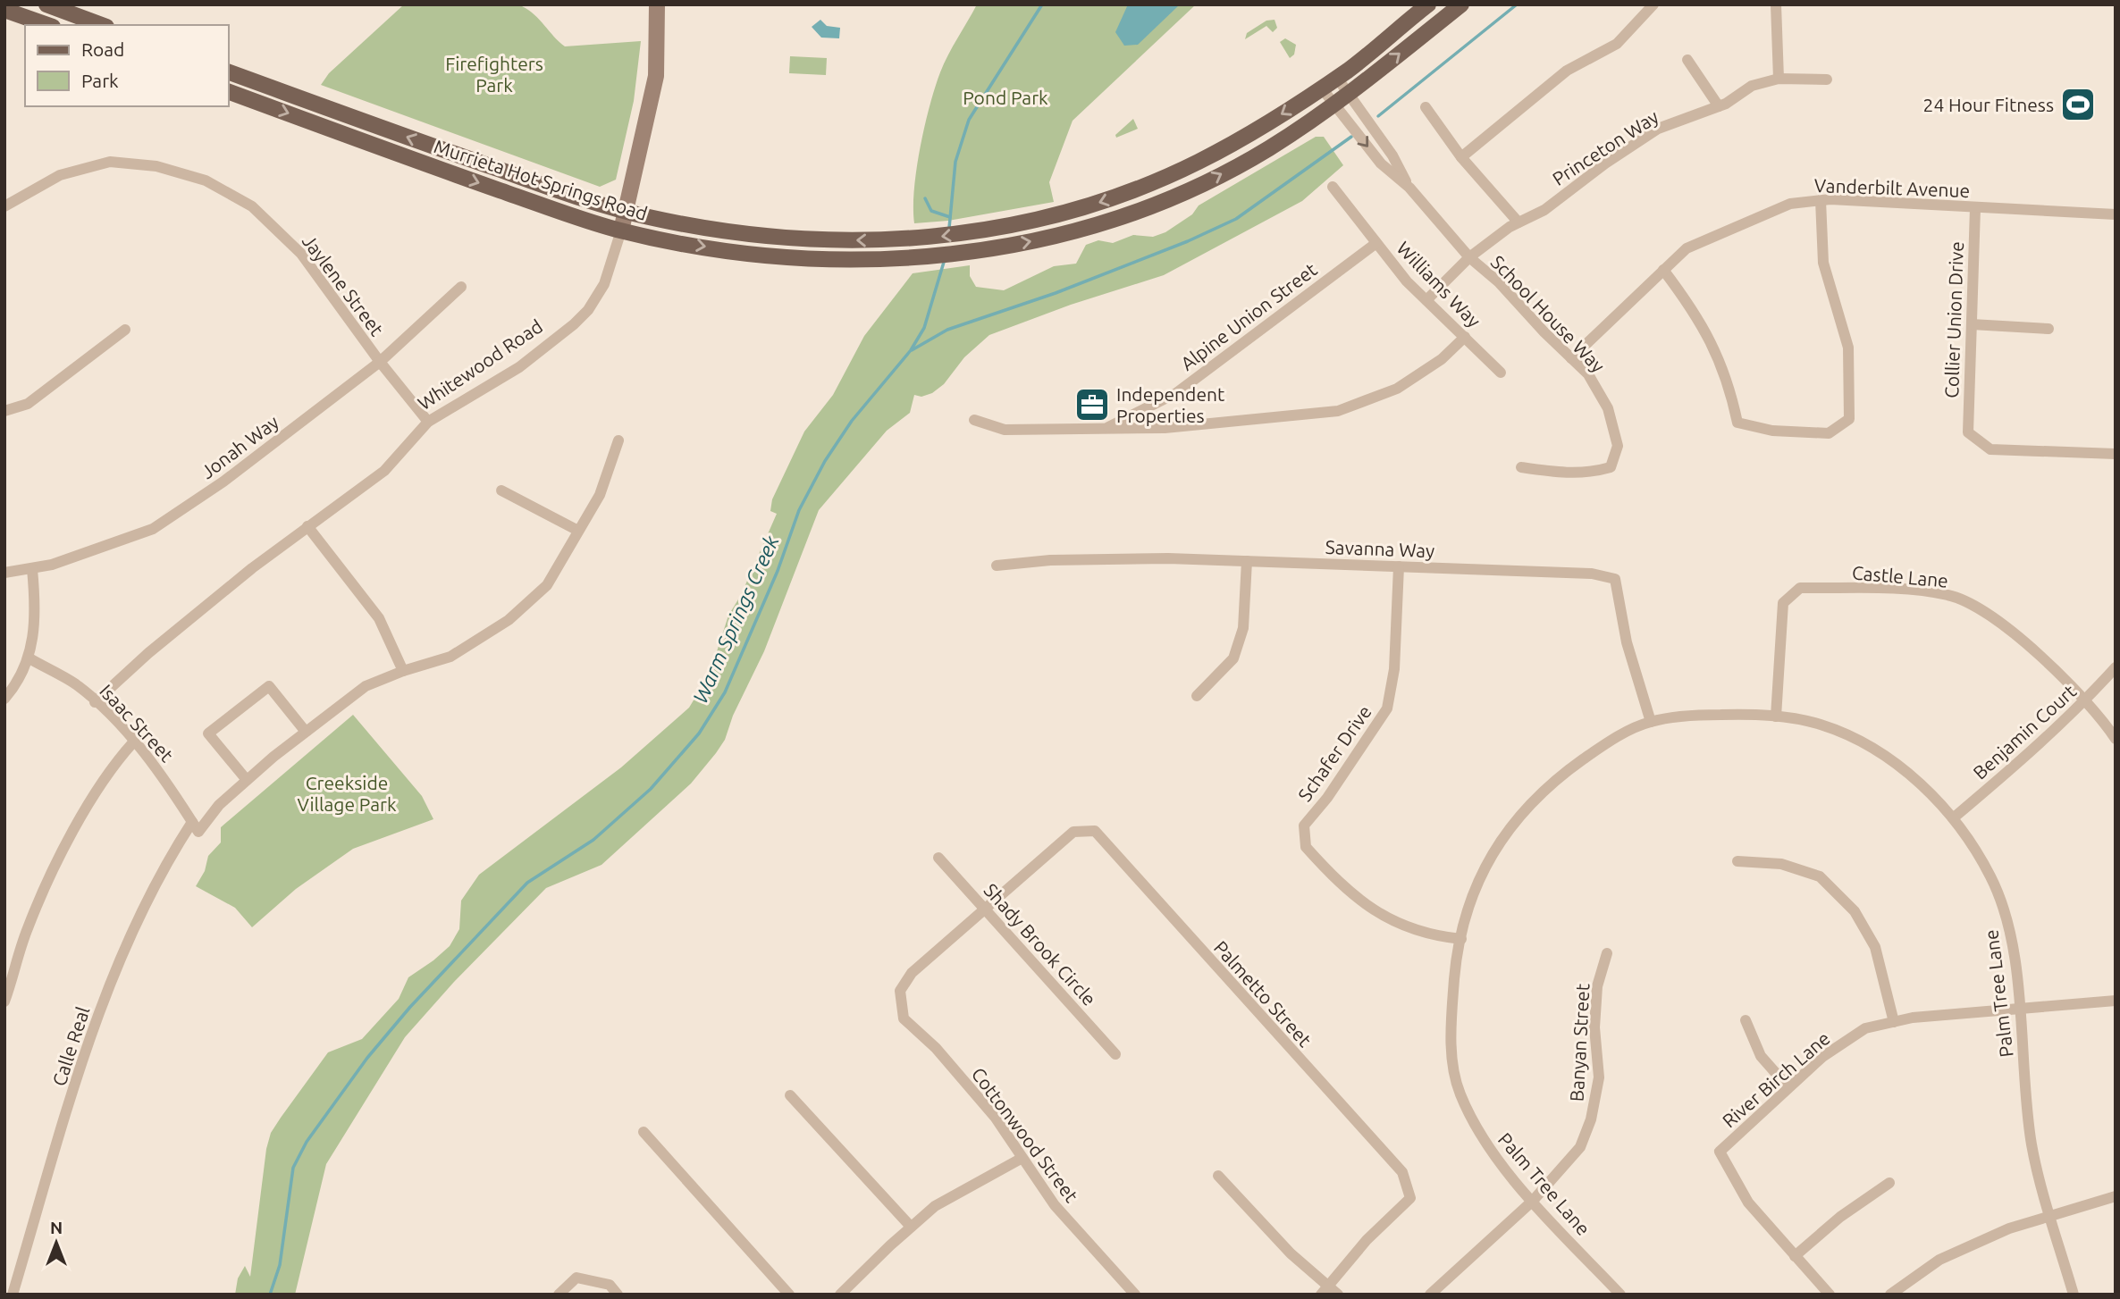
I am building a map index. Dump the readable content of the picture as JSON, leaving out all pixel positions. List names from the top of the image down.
{
  "streets": {
    "main road": ["Murrieta Hot Springs Road", "Whitewood Road"],
    "street": [
      "Princeton Way",
      "Vanderbilt Avenue",
      "Williams Way",
      "Jaylene Street",
      "School House Way",
      "Alpine Union Street",
      "Collier Union Drive",
      "Jonah Way",
      "Savanna Way",
      "Castle Lane",
      "Isaac Street",
      "Benjamin Court",
      "Schafer Drive",
      "Shady Brook Circle",
      "Palmetto Street",
      "Palm Tree Lane",
      "Banyan Street",
      "Calle Real",
      "River Birch Lane",
      "Cottonwood Street"
    ]
  },
  "crossings": [
    ["Princeton Way", "Williams Way"],
    ["Princeton Way", "School House Way"],
    ["Murrieta Hot Springs Road", "School House Way"],
    ["Murrieta Hot Springs Road", "Whitewood Road"],
    ["Vanderbilt Avenue", "School House Way"],
    ["Vanderbilt Avenue", "Collier Union Drive"],
    ["Williams Way", "Alpine Union Street"],
    ["Jaylene Street", "Whitewood Road"],
    ["Jaylene Street", "Jonah Way"],
    ["Whitewood Road", "Isaac Street"],
    ["Savanna Way", "Schafer Drive"],
    ["Savanna Way", "Palm Tree Lane"],
    ["Castle Lane", "Benjamin Court"],
    ["Castle Lane", "Palm Tree Lane"],
    ["Isaac Street", "Calle Real"],
    ["Benjamin Court", "Palm Tree Lane"],
    ["Schafer Drive", "Palm Tree Lane"],
    ["Shady Brook Circle", "Palmetto Street"],
    ["Shady Brook Circle", "Cottonwood Street"],
    ["Palmetto Street", "Cottonwood Street"],
    ["Palm Tree Lane", "Banyan Street"],
    ["Palm Tree Lane", "River Birch Lane"]
  ],
  "water": ["Warm Springs Creek"],
  "parks": ["Firefighters Park", "Pond Park", "Creekside Village Park"],
  "places": {
    "sports": ["24 Hour Fitness"],
    "office": ["Independent Properties"]
  },
  "legend": ["Road", "Park"],
  "north": "top"
}
